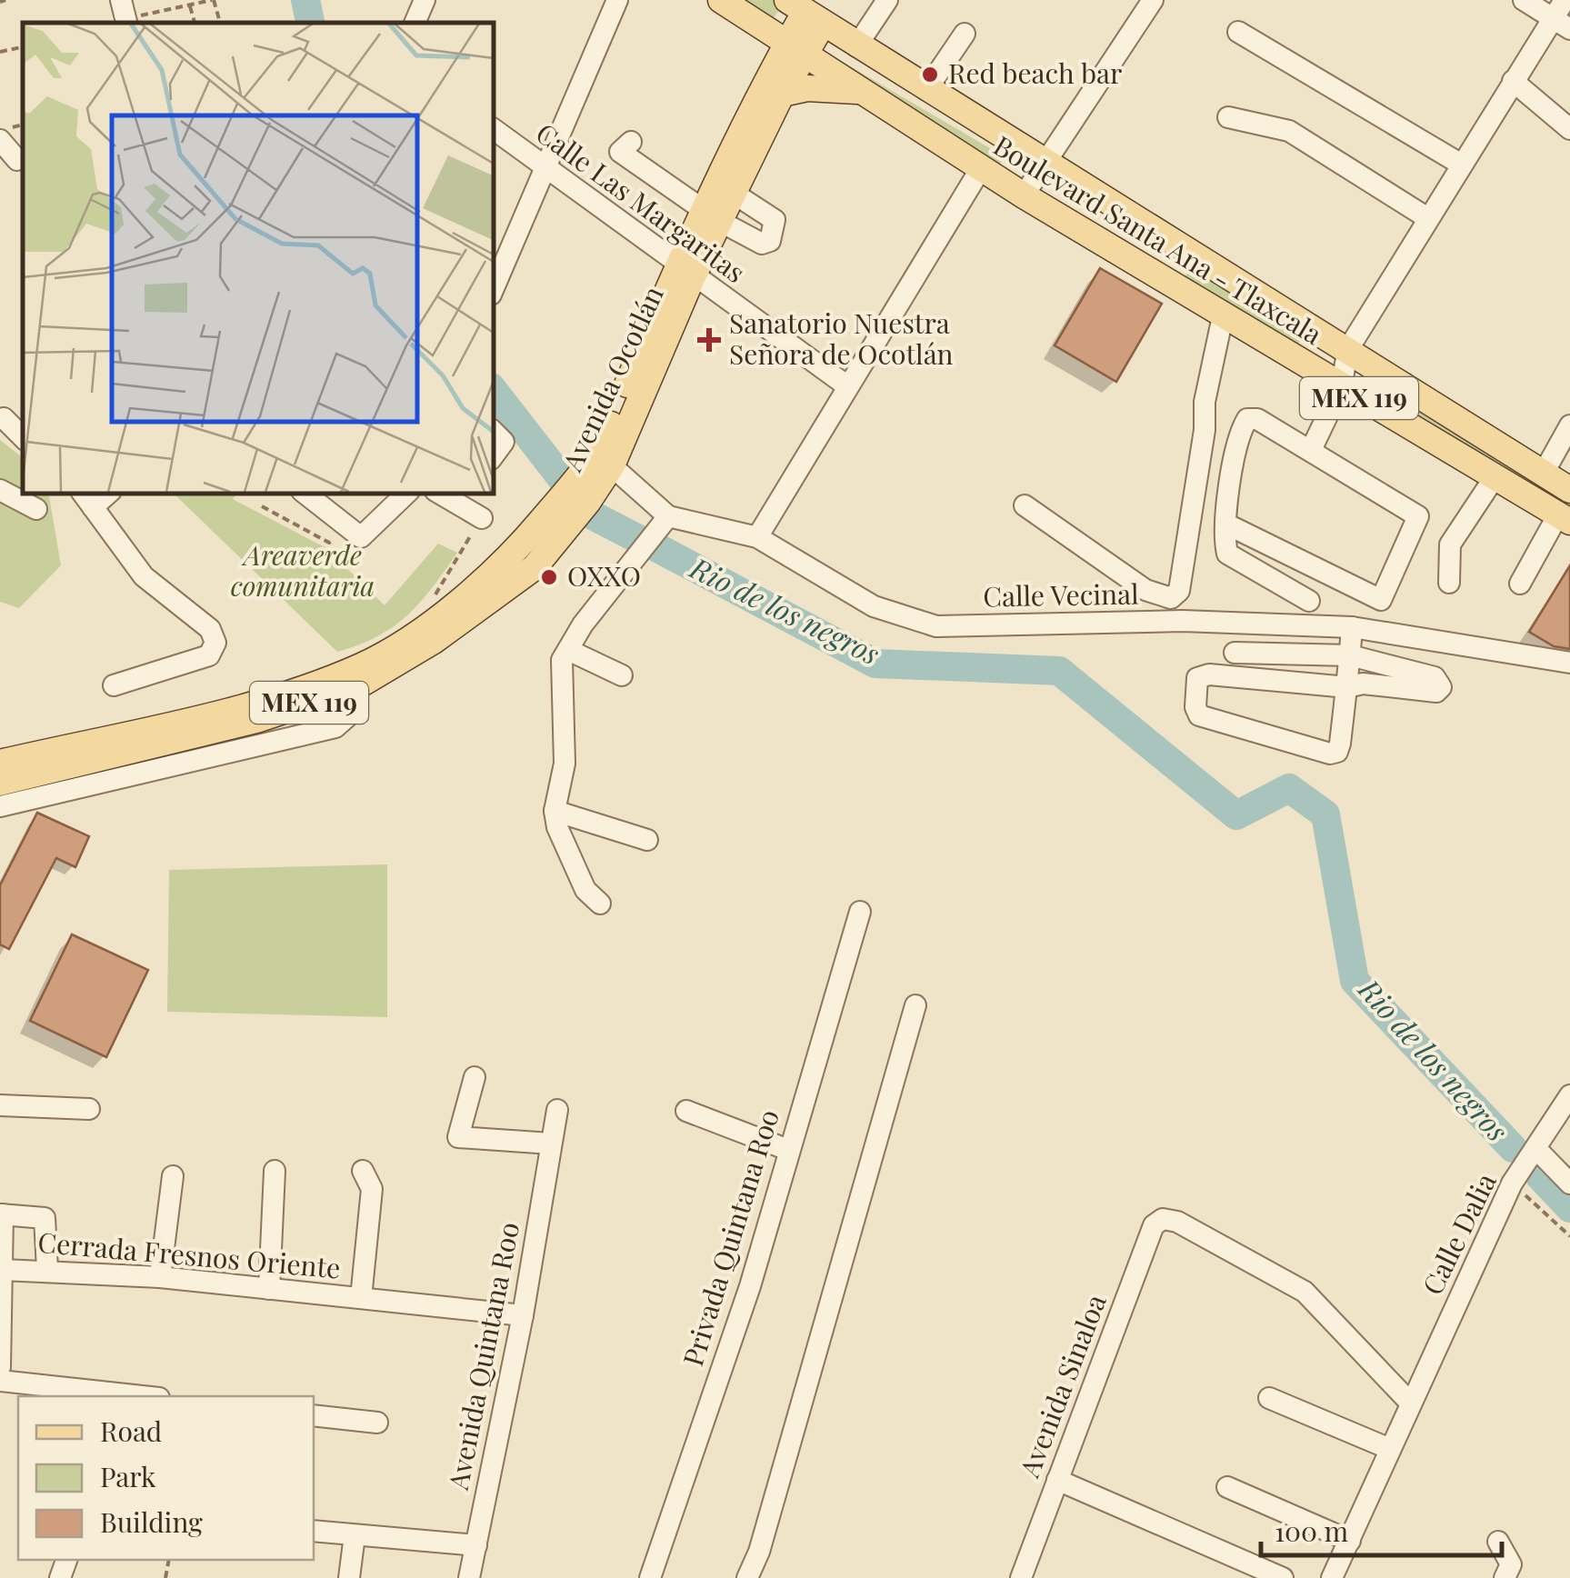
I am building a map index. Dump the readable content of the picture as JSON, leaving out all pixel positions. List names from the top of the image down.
{
  "streets": {
    "main road": ["Boulevard Santa Ana - Tlaxcala", "Avenida Ocotlán", "MEX 119"],
    "street": [
      "Calle Las Margaritas",
      "Calle Vecinal",
      "Calle Dalia",
      "Privada Quintana Roo",
      "Cerrada Fresnos Oriente",
      "Avenida Quintana Roo",
      "Avenida Sinaloa"
    ]
  },
  "crossings": [
    ["Calle Las Margaritas", "Avenida Ocotlán"],
    ["Boulevard Santa Ana - Tlaxcala", "Avenida Ocotlán"],
    ["Avenida Ocotlán", "Calle Vecinal"],
    ["Calle Dalia", "Avenida Sinaloa"],
    ["Cerrada Fresnos Oriente", "Avenida Quintana Roo"]
  ],
  "water": ["Rio de los negros"],
  "parks": ["Areaverde comunitaria"],
  "places": {
    "other": ["Red beach bar", "OXXO"],
    "health": ["Sanatorio Nuestra Señora de Ocotlán"]
  },
  "legend": ["Road", "Park", "Building"],
  "scale_bar": "100 m"
}
